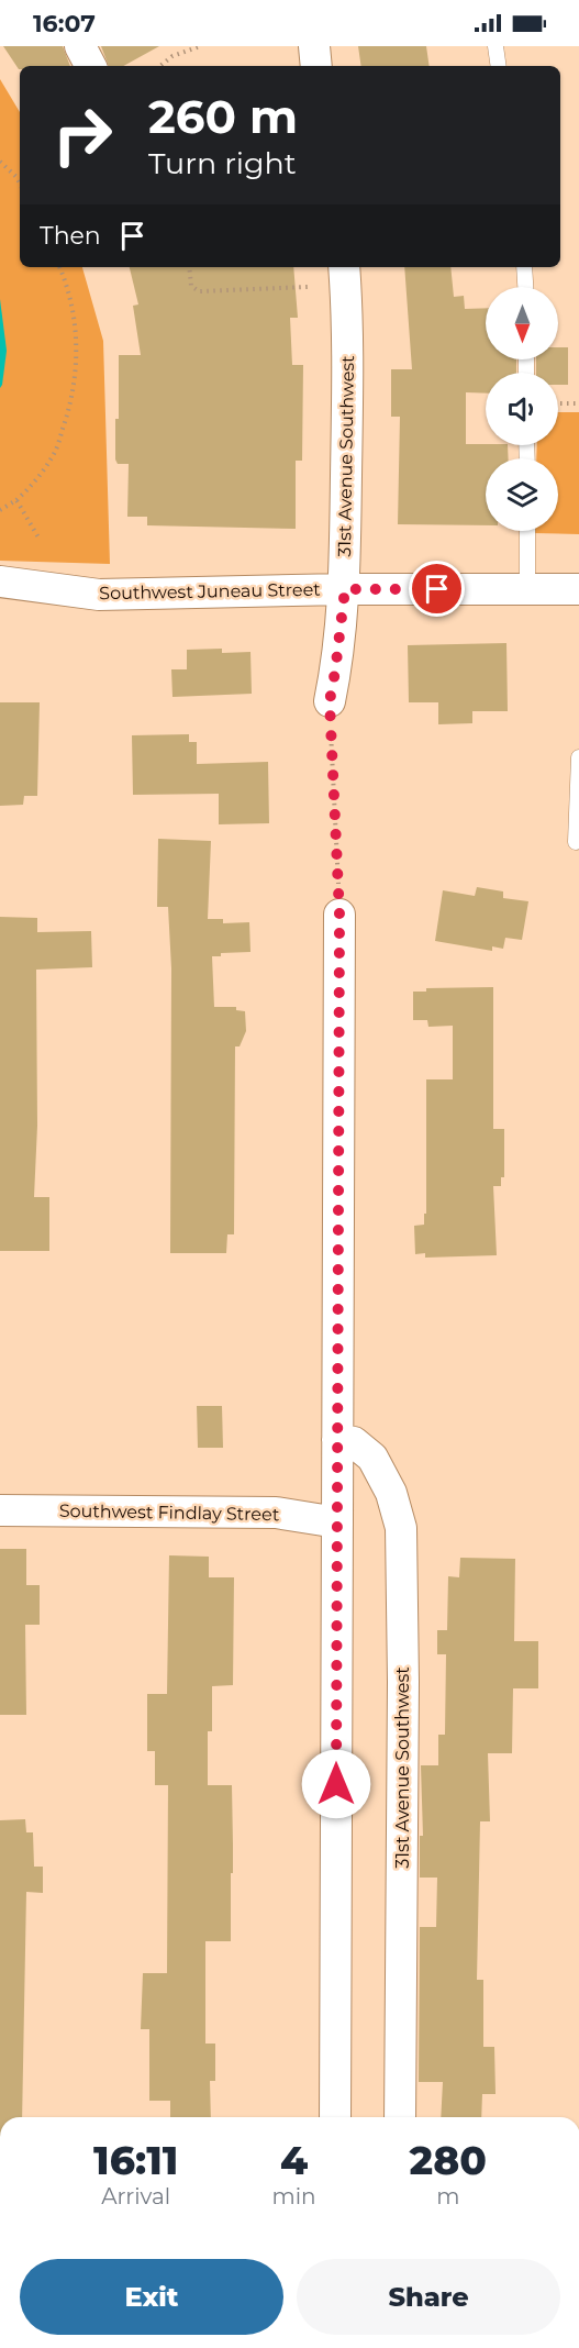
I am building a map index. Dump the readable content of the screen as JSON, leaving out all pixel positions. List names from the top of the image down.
{
  "streets": {
    "street": ["31st Avenue Southwest", "Southwest Juneau Street", "Southwest Findlay Street"]
  },
  "crossings": [
    ["31st Avenue Southwest", "Southwest Juneau Street"]
  ],
  "north": "bottom",
  "page": {
    "status": "16:07",
    "turn": ["260 m", "Turn right"],
    "then": "Then",
    "eta": [
      "16:11",
      "Arrival",
      "4",
      "min",
      "280",
      "m"
    ],
    "buttons": ["Exit", "Share"]
  }
}
